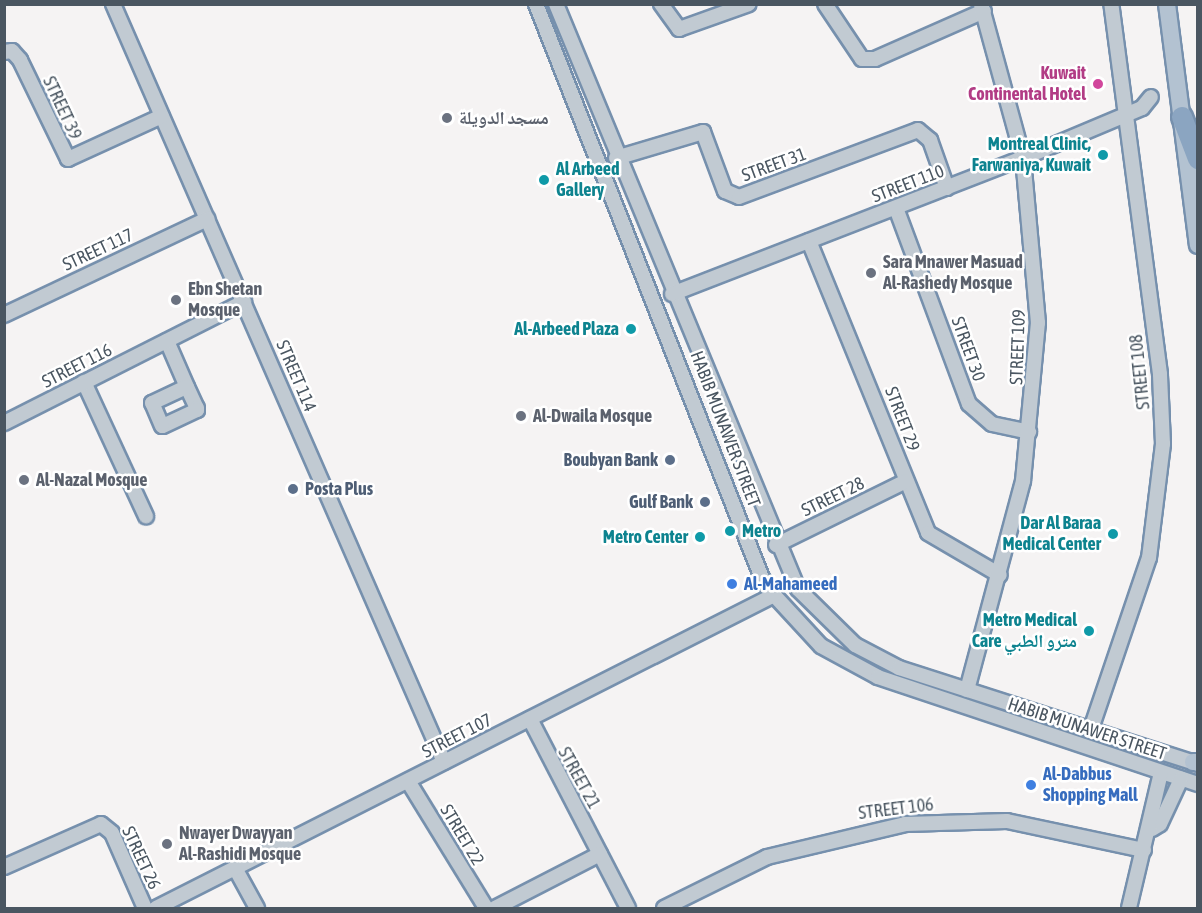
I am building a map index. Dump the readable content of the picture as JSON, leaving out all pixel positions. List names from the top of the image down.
{
  "streets": {
    "street": [
      "STREET 39",
      "STREET 31",
      "STREET 110",
      "STREET 117",
      "STREET 109",
      "STREET 30",
      "STREET 116",
      "STREET 108",
      "STREET 114",
      "STREET 29",
      "HABIB MUNAWER STREET",
      "STREET 28",
      "STREET 107",
      "STREET 21",
      "STREET 106",
      "STREET 22",
      "STREET 26"
    ]
  },
  "crossings": [
    ["STREET 39", "STREET 114"],
    ["STREET 31", "STREET 110"],
    ["STREET 31", "HABIB MUNAWER STREET"],
    ["STREET 110", "STREET 109"],
    ["STREET 110", "STREET 30"],
    ["STREET 110", "STREET 108"],
    ["STREET 110", "STREET 29"],
    ["STREET 110", "HABIB MUNAWER STREET"],
    ["STREET 117", "STREET 114"],
    ["STREET 109", "STREET 30"],
    ["STREET 109", "STREET 29"],
    ["STREET 109", "HABIB MUNAWER STREET"],
    ["STREET 116", "STREET 114"],
    ["STREET 108", "HABIB MUNAWER STREET"],
    ["STREET 114", "STREET 107"],
    ["STREET 29", "STREET 28"],
    ["HABIB MUNAWER STREET", "STREET 28"],
    ["HABIB MUNAWER STREET", "STREET 107"],
    ["STREET 107", "STREET 21"],
    ["STREET 107", "STREET 22"]
  ],
  "places": [
    "Kuwait Continental Hotel",
    "مسجد الدويلة",
    "Montreal Clinic, Farwaniya, Kuwait",
    "Al Arbeed Gallery",
    "Sara Mnawer Masuad Al-Rashedy Mosque",
    "Ebn Shetan Mosque",
    "Al-Arbeed Plaza",
    "Al-Dwaila Mosque",
    "Boubyan Bank",
    "Al-Nazal Mosque",
    "Posta Plus",
    "Gulf Bank",
    "Metro",
    "Dar Al Baraa Medical Center",
    "Metro Center",
    "Al-Mahameed",
    "Metro Medical Care مترو الطبي",
    "Al-Dabbus Shopping Mall",
    "Nwayer Dwayyan Al-Rashidi Mosque"
  ]
}
